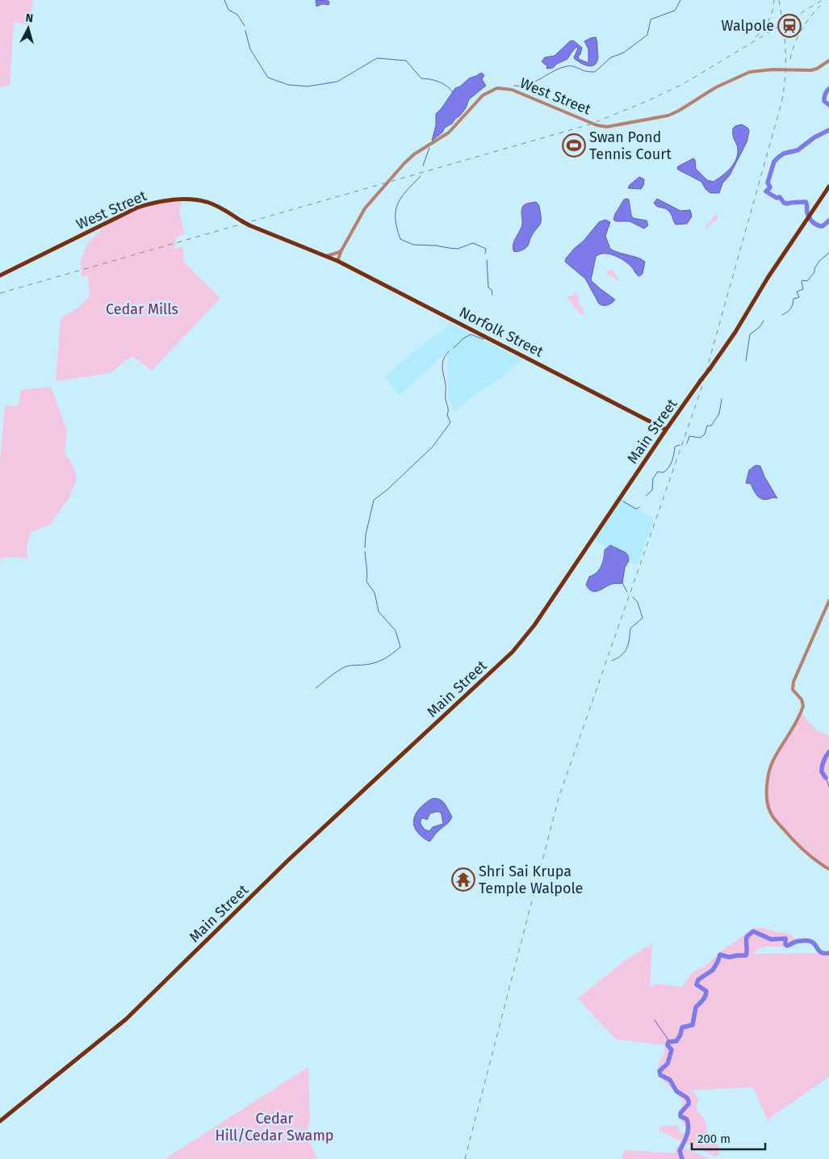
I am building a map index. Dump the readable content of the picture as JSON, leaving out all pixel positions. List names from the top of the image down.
{
  "streets": {
    "main road": ["West Street", "Norfolk Street", "Main Street"]
  },
  "crossings": [
    ["West Street", "Norfolk Street"],
    ["Norfolk Street", "Main Street"]
  ],
  "parks": ["Cedar Mills", "Cedar Hill/Cedar Swamp"],
  "places": {
    "station": ["Walpole"],
    "sports": ["Swan Pond Tennis Court"],
    "temple": ["Shri Sai Krupa Temple Walpole"]
  },
  "scale_bar": "200 m",
  "north": "top"
}
